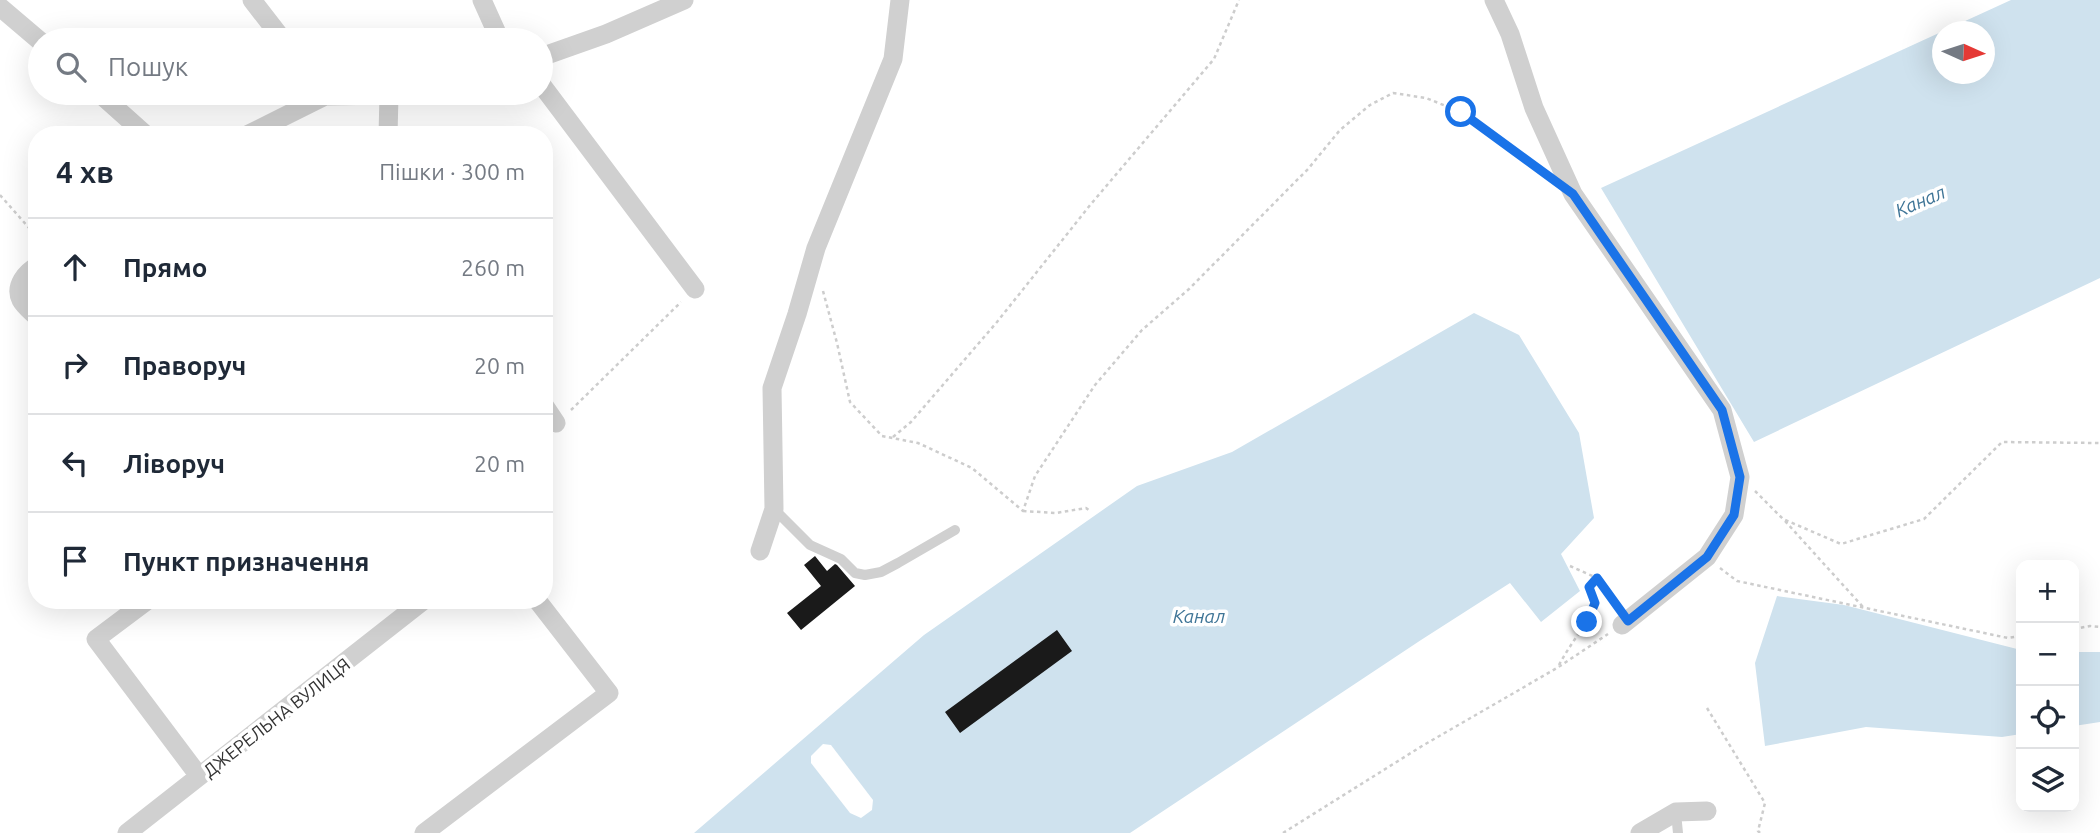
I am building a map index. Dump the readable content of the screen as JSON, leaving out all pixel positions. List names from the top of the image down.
{
  "streets": {
    "street": ["ДЖЕРЕЛЬНА ВУЛИЦЯ"]
  },
  "water": ["Канал"],
  "north": "right",
  "page": {
    "search": "Пошук",
    "heading": ["4 хв", "Пішки · 300 m"],
    "list": [
      ["Прямо", "260 m"],
      ["Праворуч", "20 m"],
      ["Ліворуч", "20 m"],
      "Пункт призначення"
    ],
    "map_buttons": ["+", "−"]
  }
}
